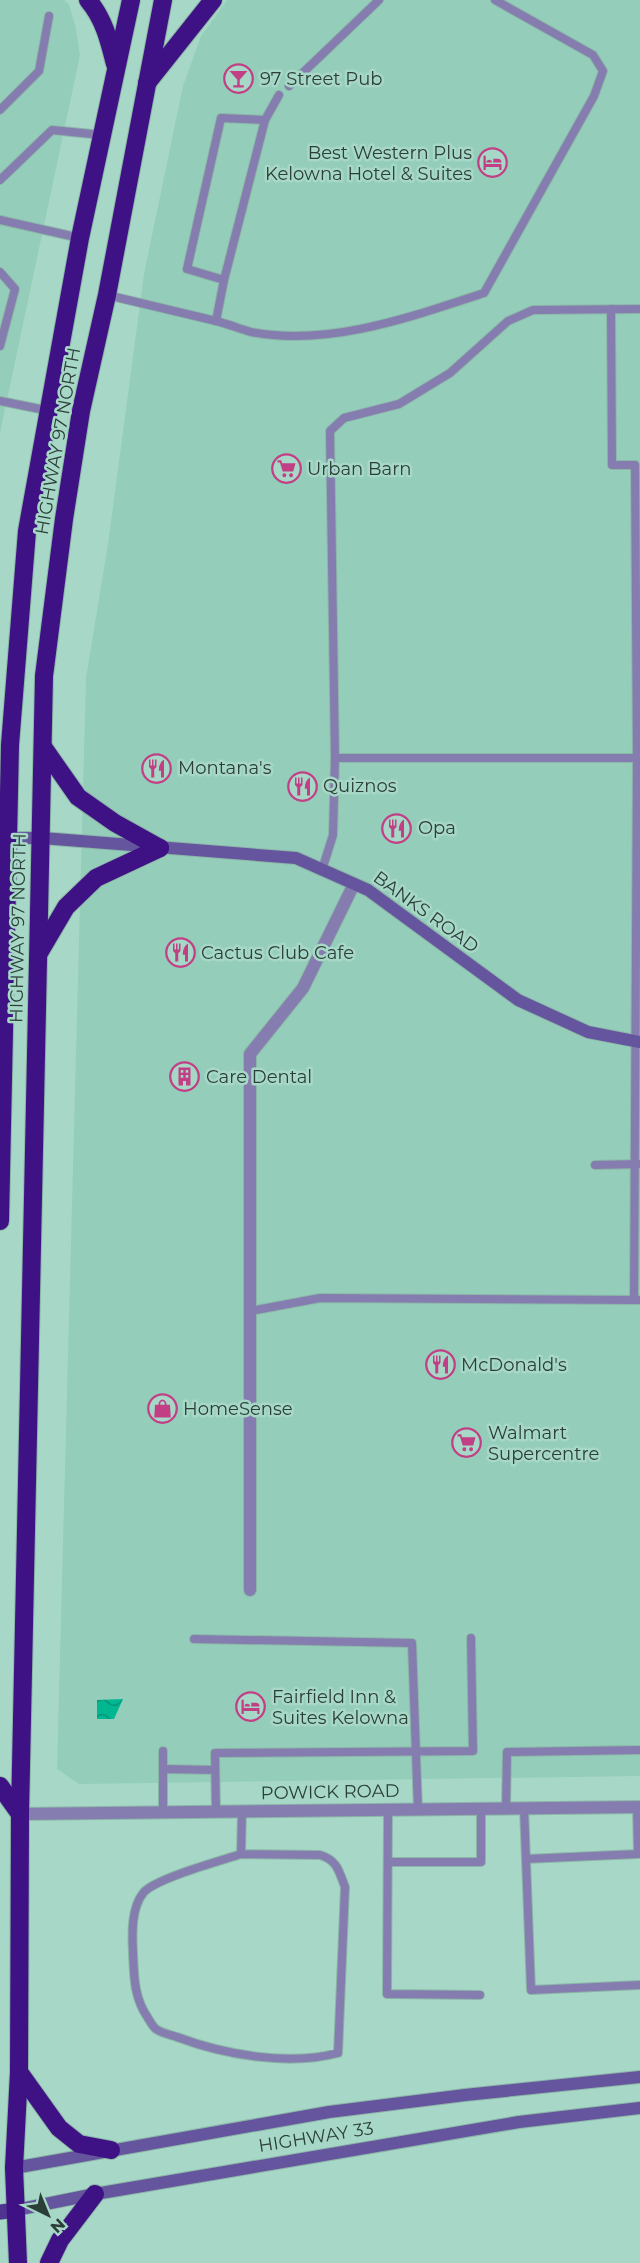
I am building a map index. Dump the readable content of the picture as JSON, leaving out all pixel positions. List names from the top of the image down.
{
  "streets": {
    "highway": ["HIGHWAY 97 NORTH"],
    "main road": ["BANKS ROAD", "HIGHWAY 33"],
    "street": ["POWICK ROAD"]
  },
  "crossings": [
    ["HIGHWAY 97 NORTH", "BANKS ROAD"],
    ["HIGHWAY 97 NORTH", "POWICK ROAD"],
    ["HIGHWAY 97 NORTH", "HIGHWAY 33"]
  ],
  "places": {
    "bar": ["97 Street Pub"],
    "hotel": ["Best Western Plus Kelowna Hotel & Suites", "Fairfield Inn & Suites Kelowna"],
    "supermarket": ["Urban Barn", "Walmart Supercentre"],
    "restaurant": [
      "Montana's",
      "Quiznos",
      "Opa",
      "Cactus Club Cafe",
      "McDonald's"
    ],
    "building": ["Care Dental"],
    "shop": ["HomeSense"]
  },
  "north": "bottom right"
}
